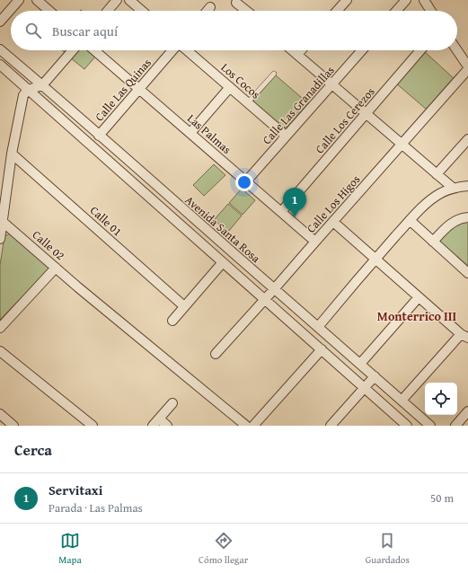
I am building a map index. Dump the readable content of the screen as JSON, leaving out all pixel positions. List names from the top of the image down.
{
  "streets": {
    "street": [
      "Los Cocos",
      "Calle Las Quinas",
      "Calle Las Granadillas",
      "Calle Los Cerezos",
      "Las Palmas",
      "Calle Los Higos",
      "Calle 01",
      "Avenida Santa Rosa",
      "Calle 02"
    ]
  },
  "crossings": [
    ["Los Cocos", "Calle Las Granadillas"],
    ["Calle Las Quinas", "Las Palmas"],
    ["Calle Las Quinas", "Avenida Santa Rosa"],
    ["Calle Las Granadillas", "Las Palmas"],
    ["Calle Los Cerezos", "Las Palmas"],
    ["Las Palmas", "Calle Los Higos"],
    ["Calle Los Higos", "Avenida Santa Rosa"]
  ],
  "districts": ["Monterrico III"],
  "page": {
    "search": "Buscar aquí",
    "pins": "1",
    "heading": "Cerca",
    "list": [
      {
        "mark": "1",
        "name": "Servitaxi",
        "note": "Parada · Las Palmas",
        "value": "50 m"
      }
    ],
    "nav": ["Mapa", "Cómo llegar", "Guardados"]
  }
}
